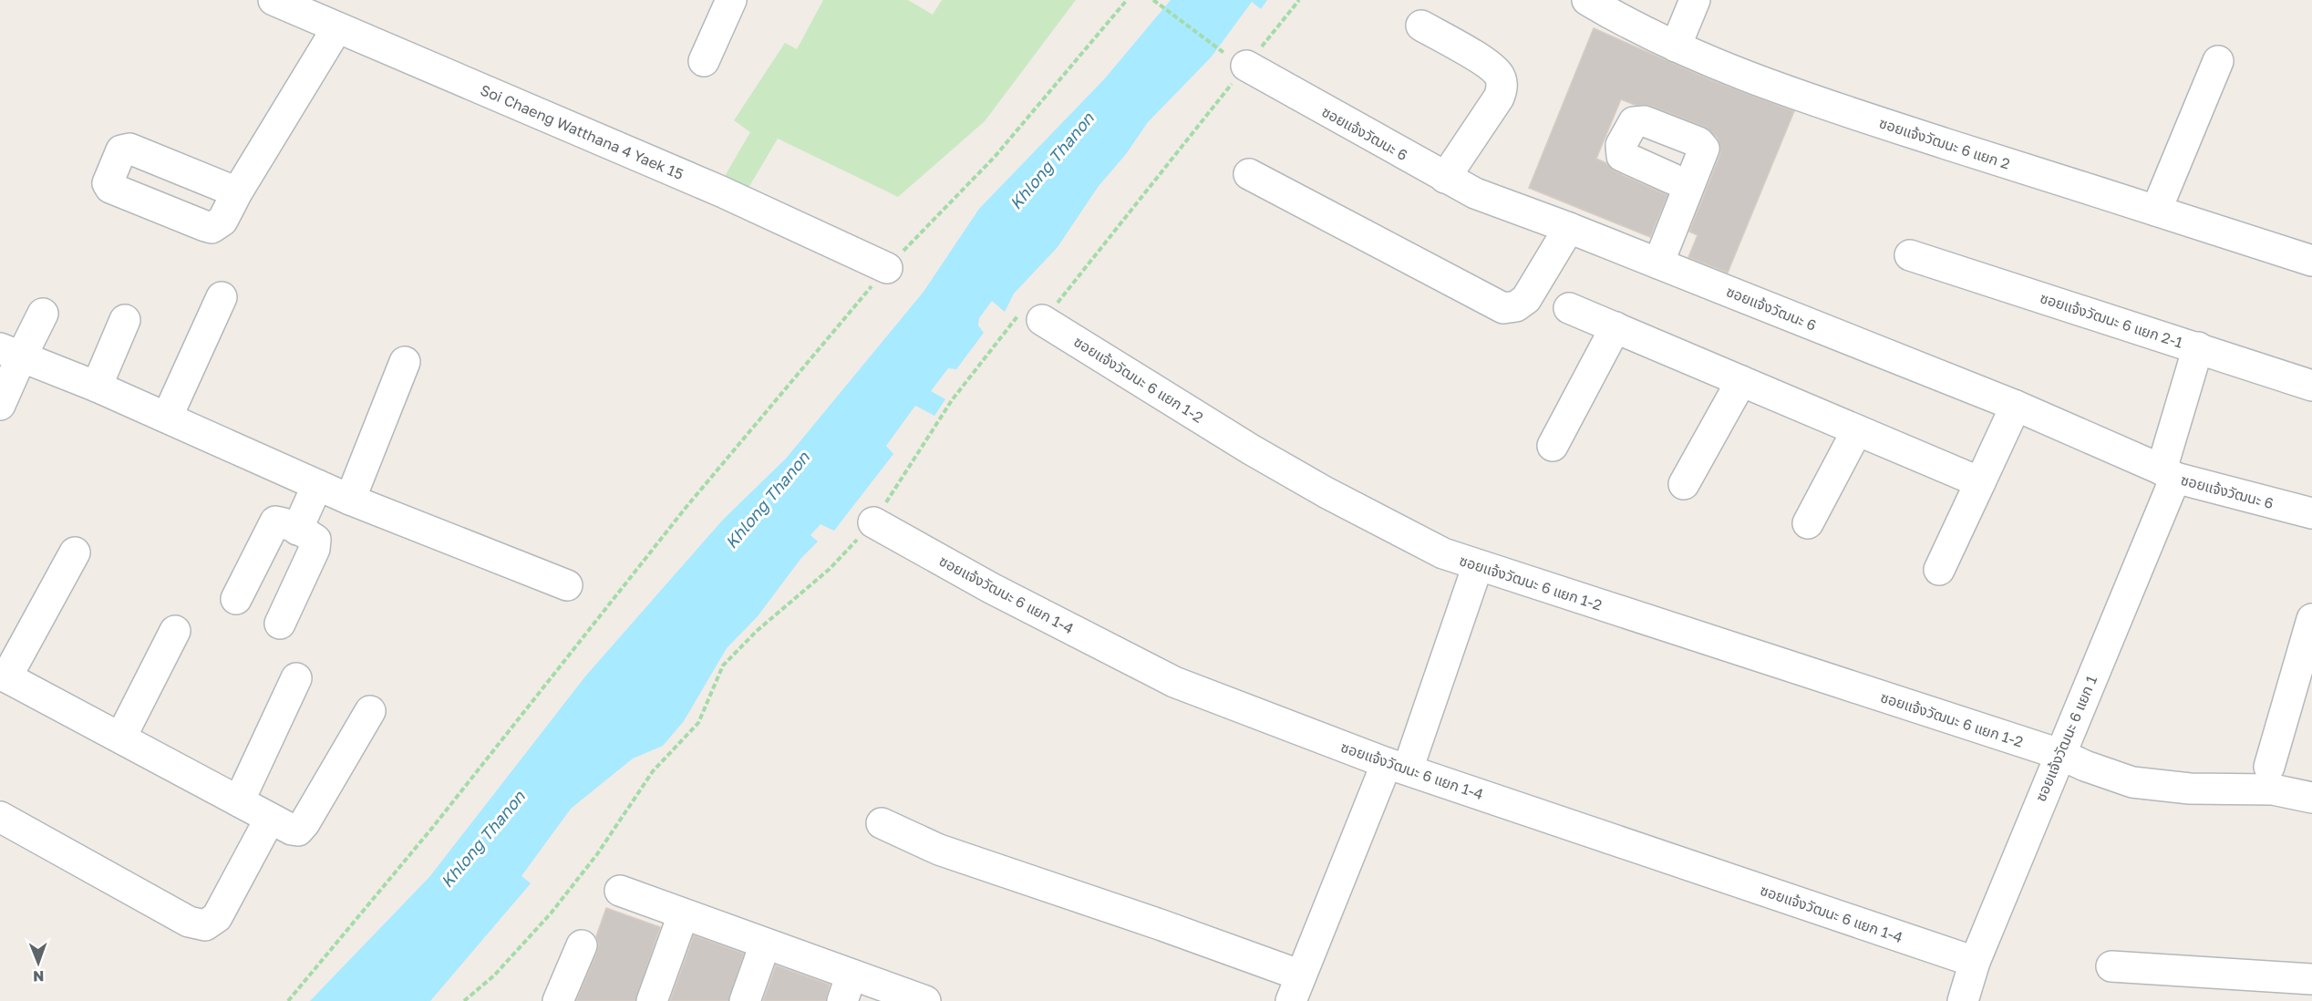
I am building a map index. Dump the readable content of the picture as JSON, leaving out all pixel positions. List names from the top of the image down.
{
  "streets": {
    "street": [
      "Soi Chaeng Watthana 4 Yaek 15",
      "ซอยแจ้งวัฒนะ 6",
      "ซอยแจ้งวัฒนะ 6 แยก 2",
      "ซอยแจ้งวัฒนะ 6 แยก 2-1",
      "ซอยแจ้งวัฒนะ 6 แยก 1-2",
      "ซอยแจ้งวัฒนะ 6 แยก 1-4",
      "ซอยแจ้งวัฒนะ 6 แยก 1"
    ]
  },
  "crossings": [
    ["ซอยแจ้งวัฒนะ 6", "ซอยแจ้งวัฒนะ 6 แยก 1"],
    ["ซอยแจ้งวัฒนะ 6 แยก 2-1", "ซอยแจ้งวัฒนะ 6 แยก 1"],
    ["ซอยแจ้งวัฒนะ 6 แยก 1-2", "ซอยแจ้งวัฒนะ 6 แยก 1"],
    ["ซอยแจ้งวัฒนะ 6 แยก 1-4", "ซอยแจ้งวัฒนะ 6 แยก 1"]
  ],
  "water": ["Khlong Thanon"],
  "north": "bottom"
}
